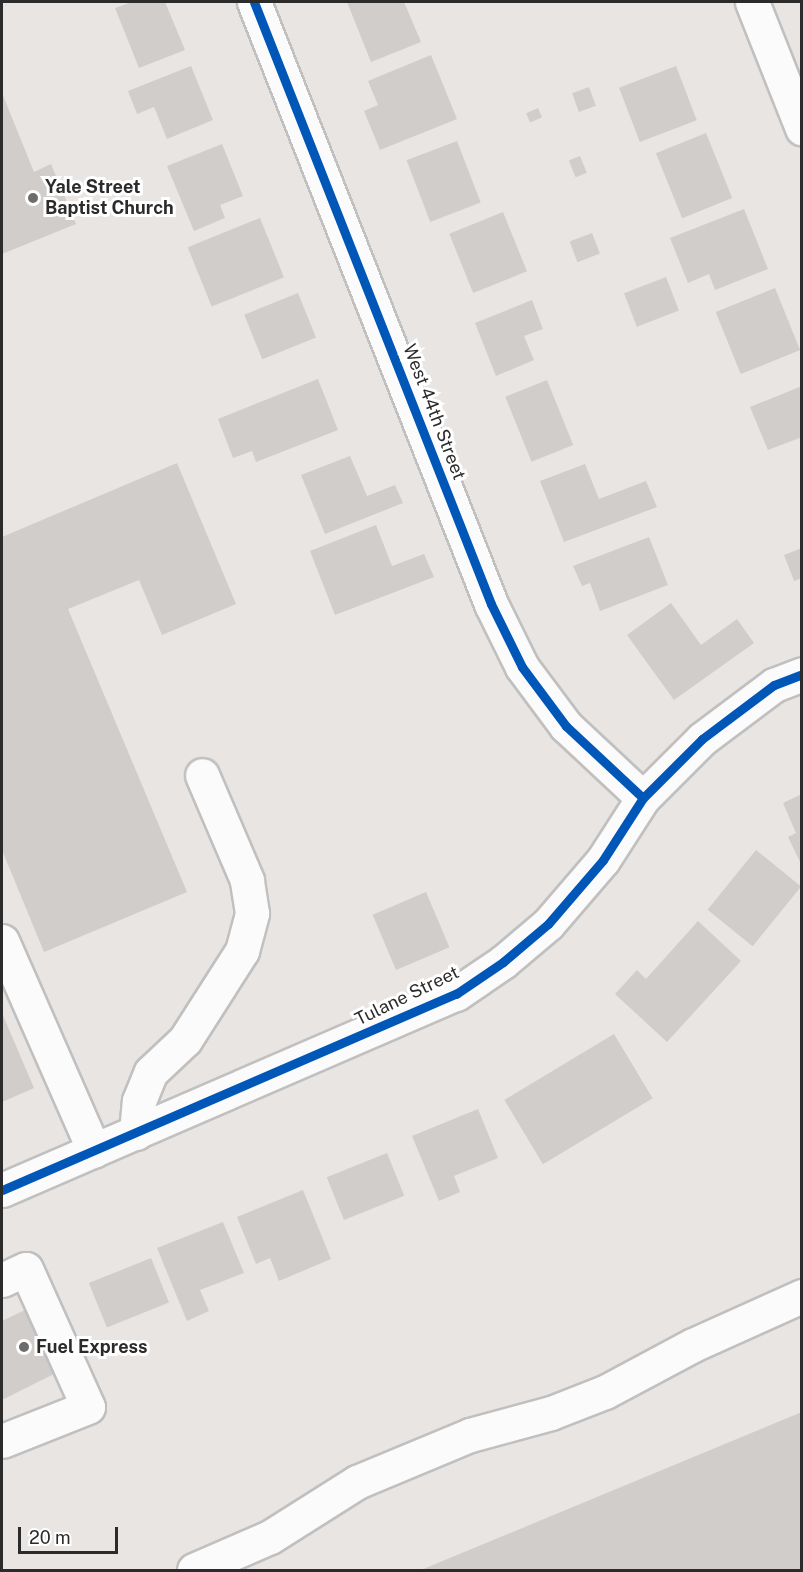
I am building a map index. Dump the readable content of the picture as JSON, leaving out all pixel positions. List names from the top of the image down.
{
  "streets": {
    "street": ["West 44th Street", "Tulane Street"]
  },
  "crossings": [
    ["West 44th Street", "Tulane Street"]
  ],
  "places": ["Yale Street Baptist Church", "Fuel Express"],
  "scale_bar": "20 m"
}
